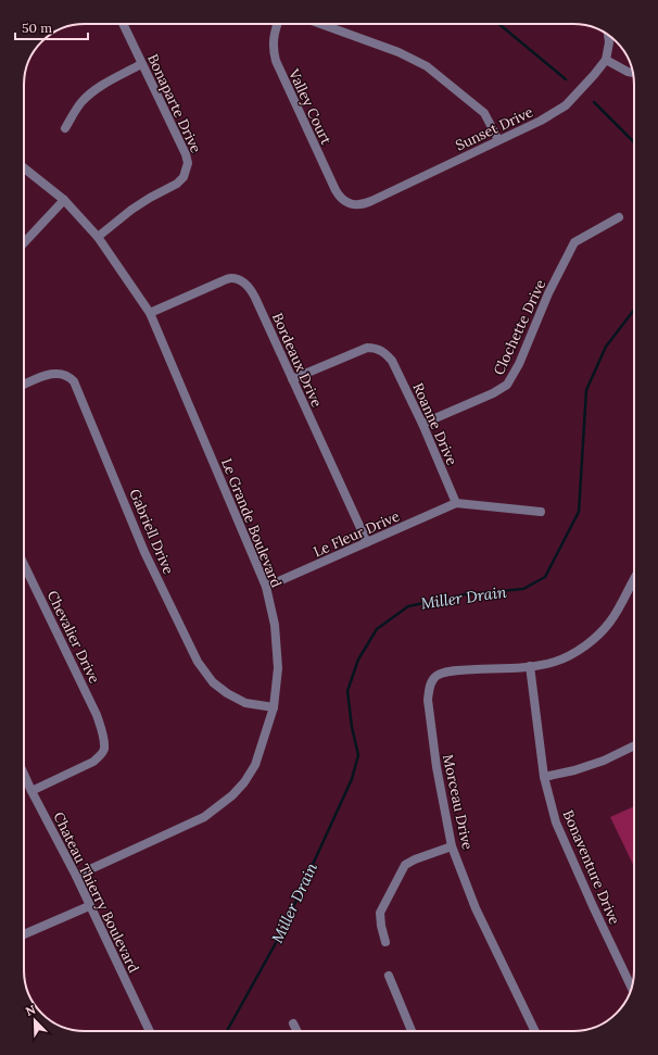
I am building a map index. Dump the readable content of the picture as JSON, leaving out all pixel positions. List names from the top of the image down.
{
  "streets": {
    "street": [
      "Bonaparte Drive",
      "Valley Court",
      "Sunset Drive",
      "Clochette Drive",
      "Bordeaux Drive",
      "Roanne Drive",
      "Le Grande Boulevard",
      "Gabriell Drive",
      "Le Fleur Drive",
      "Chevalier Drive",
      "Morceau Drive",
      "Bonaventure Drive",
      "Chateau Thierry Boulevard"
    ]
  },
  "crossings": [
    ["Bonaparte Drive", "Le Grande Boulevard"],
    ["Valley Court", "Sunset Drive"],
    ["Clochette Drive", "Roanne Drive"],
    ["Bordeaux Drive", "Roanne Drive"],
    ["Bordeaux Drive", "Le Grande Boulevard"],
    ["Bordeaux Drive", "Le Fleur Drive"],
    ["Roanne Drive", "Le Fleur Drive"],
    ["Le Grande Boulevard", "Gabriell Drive"],
    ["Le Grande Boulevard", "Le Fleur Drive"],
    ["Le Grande Boulevard", "Chateau Thierry Boulevard"],
    ["Chevalier Drive", "Chateau Thierry Boulevard"],
    ["Morceau Drive", "Bonaventure Drive"]
  ],
  "water": ["Miller Drain"],
  "scale_bar": "50 m",
  "north": "top left"
}
